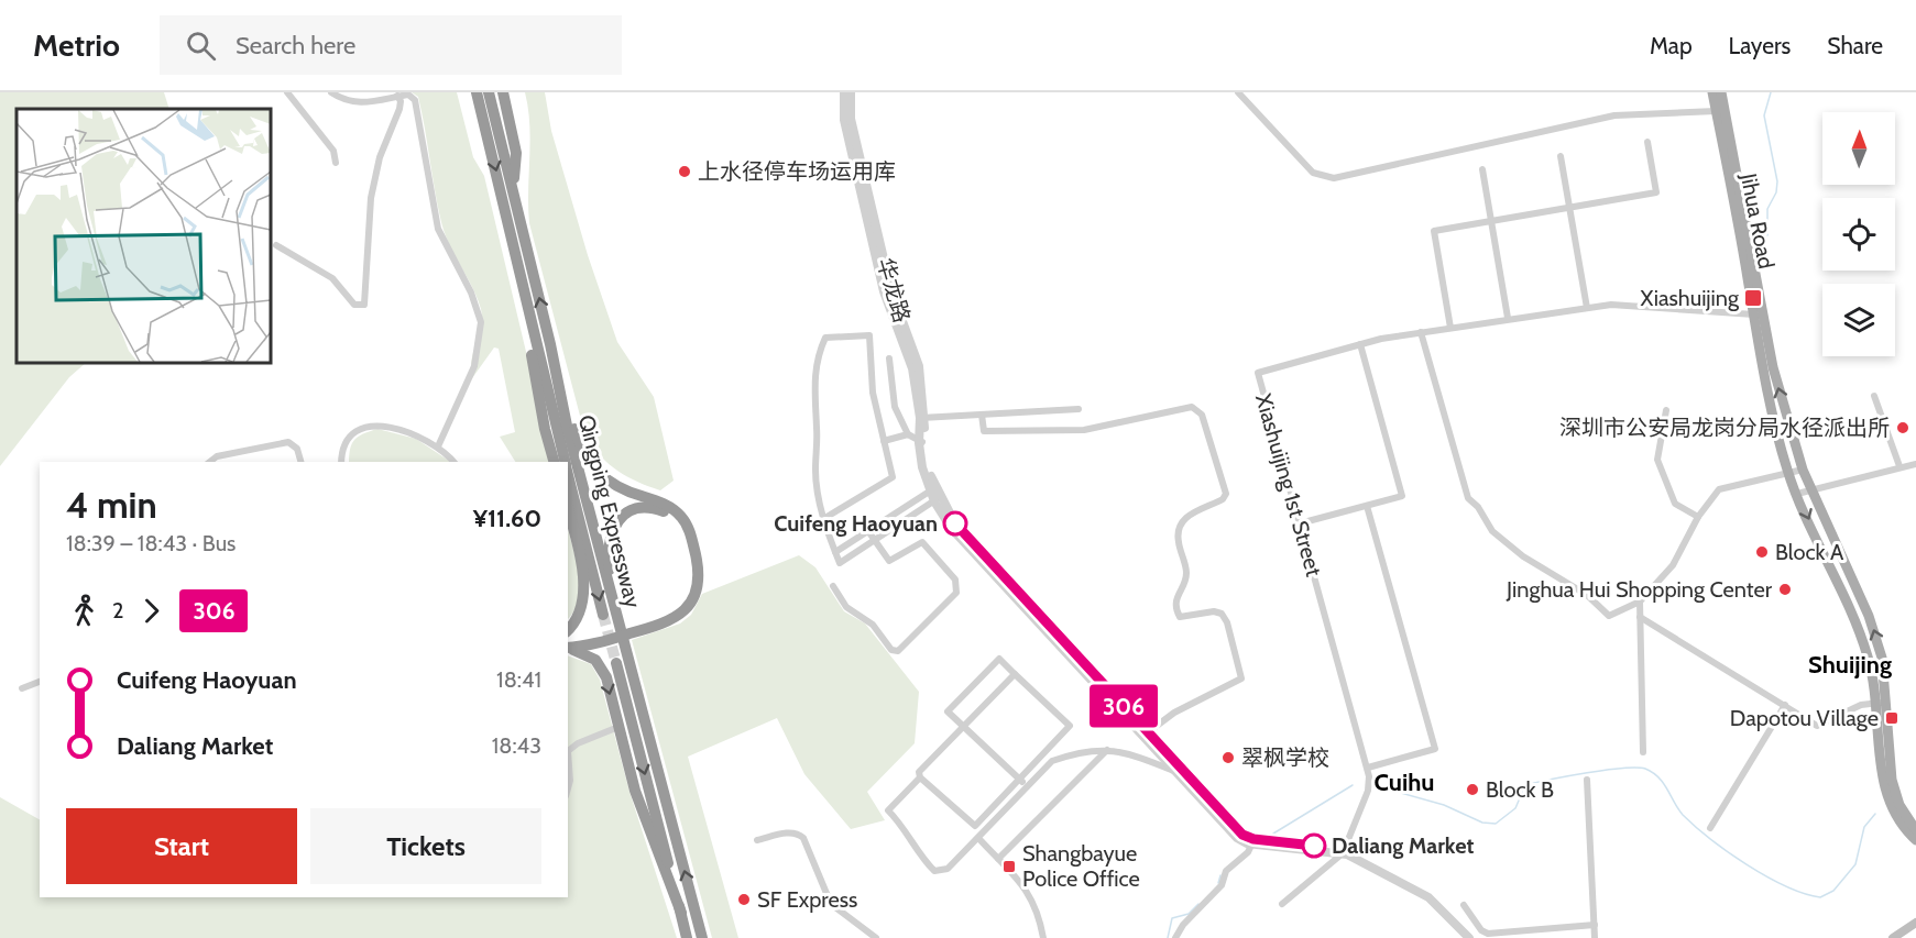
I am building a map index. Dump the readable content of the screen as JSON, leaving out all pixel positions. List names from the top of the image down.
{
  "streets": {
    "highway": ["Qingping Expressway"],
    "main road": ["Jihua Road"],
    "street": ["华龙路", "Xiashuijing 1st Street"]
  },
  "crossings": [
    ["Jihua Road", "Xiashuijing 1st Street"]
  ],
  "districts": ["Shuijing", "Cuihu"],
  "places": {
    "other": [
      "上水径停车场运用库",
      "深圳市公安局龙岗分局水径派出所",
      "Cuifeng Haoyuan",
      "Block A",
      "Jinghua Hui Shopping Center",
      "翠枫学校",
      "Block B",
      "Daliang Market",
      "SF Express"
    ],
    "transit": ["Xiashuijing", "Dapotou Village", "Shangbayue Police Office"]
  },
  "lines": ["bus line 306"],
  "north": "top",
  "page": {
    "header": "Metrio",
    "search": "Search here",
    "nav": ["Map", "Layers", "Share"],
    "on_map": "306",
    "heading": ["4 min", "18:39 – 18:43 · Bus", "¥11.60"],
    "legs": ["2", "306"],
    "list": [
      {
        "name": "Cuifeng Haoyuan",
        "value": "18:41"
      },
      {
        "name": "Daliang Market",
        "value": "18:43"
      }
    ],
    "buttons": ["Start", "Tickets"]
  }
}
